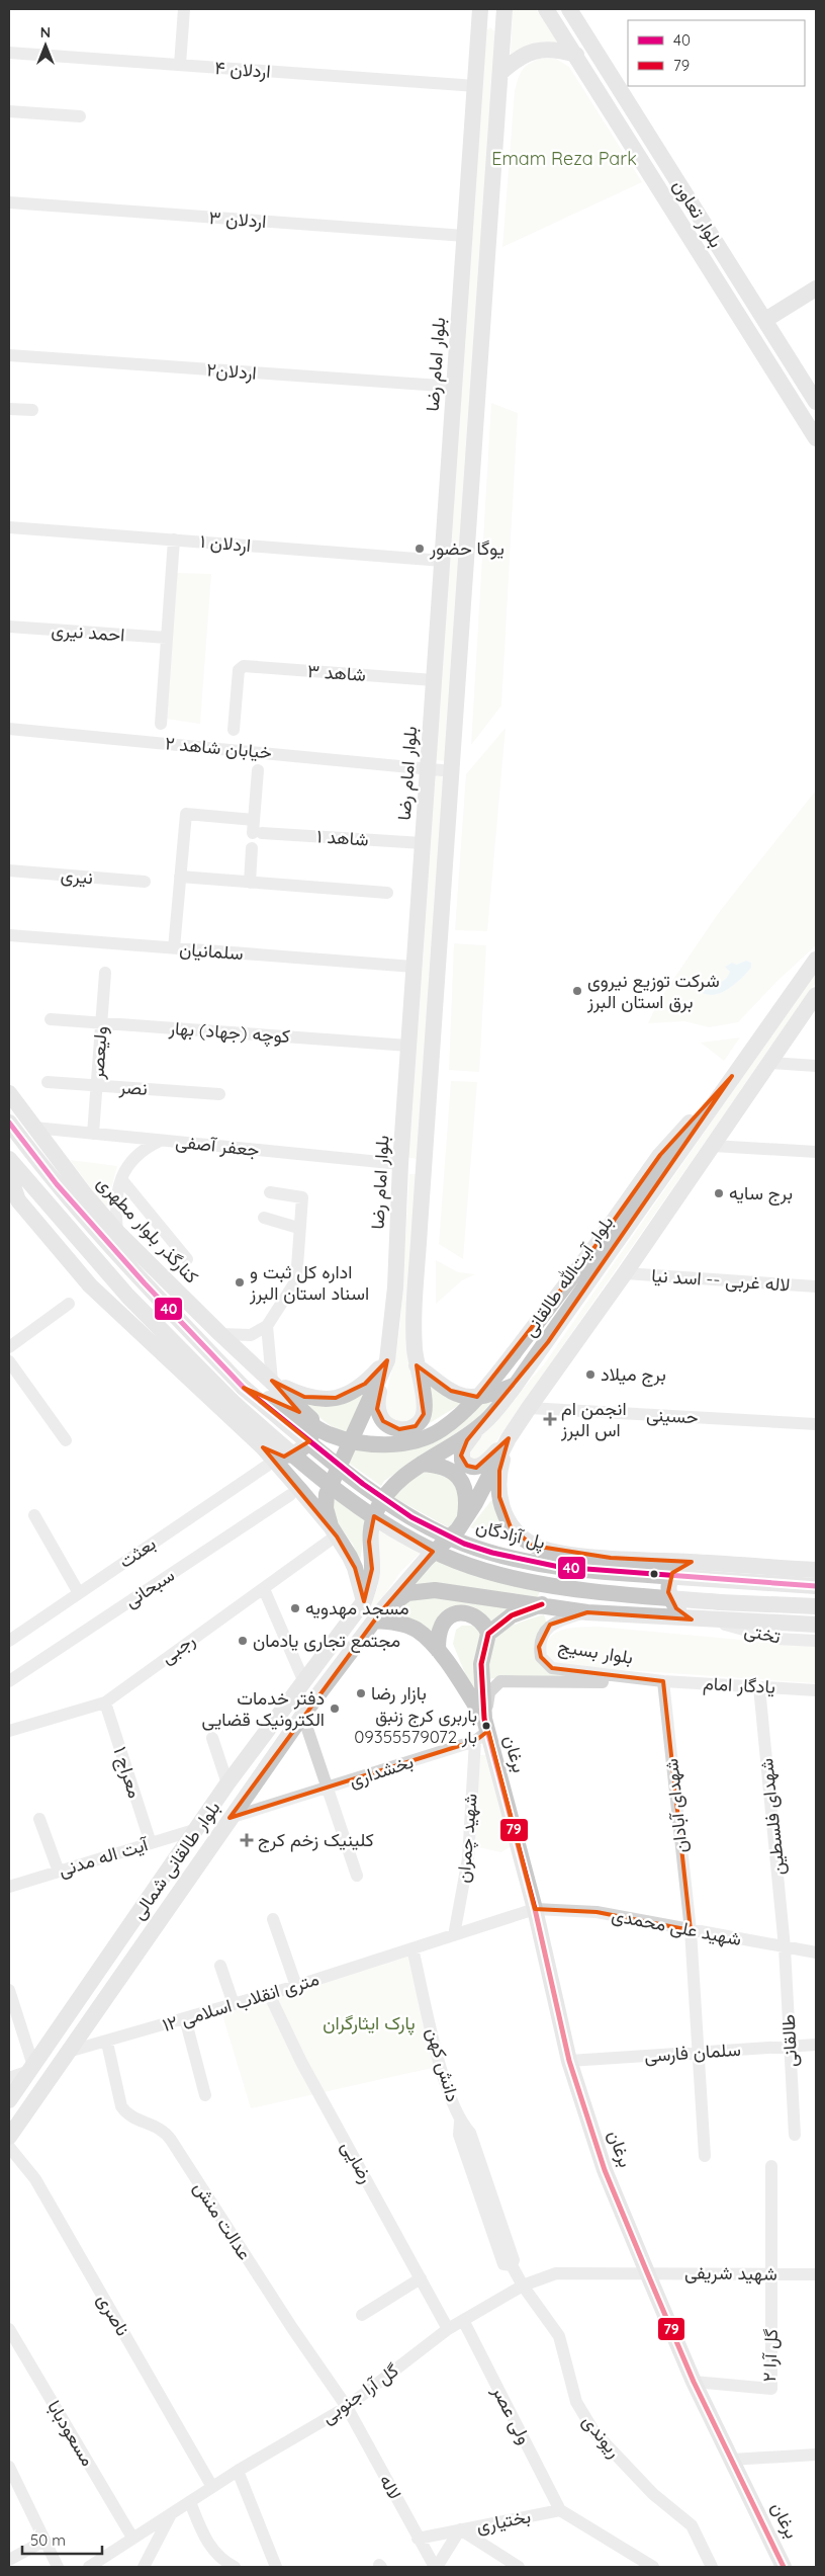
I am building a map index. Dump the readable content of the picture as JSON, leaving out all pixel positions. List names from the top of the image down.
{
  "streets": {
    "main road": [
      "بلوار تعاون",
      "بلوار امام رضا",
      "کنارگذر بلوار مطهری",
      "بلوار آیت‌الله طالقانی",
      "پل آزادگان",
      "برغان",
      "بلوار طالقانی شمالی"
    ],
    "street": [
      "اردلان ۴",
      "اردلان ۳",
      "اردلان۲",
      "اردلان ۱",
      "احمد نیری",
      "شاهد ۳",
      "خیابان شاهد ۲",
      "شاهد ۱",
      "نیری",
      "سلمانیان",
      "کوچه (جهاد) بهار",
      "ولیعصر",
      "نصر",
      "جعفر آصفی",
      "لاله غربی -- اسد نیا",
      "حسینی",
      "بعثت",
      "سبحانی",
      "تختی",
      "رجبی",
      "بلوار بسیج",
      "یادگار امام",
      "بخشداری",
      "معراج ۱",
      "شهدای آبادان",
      "شهدای فلسطین",
      "شهید چمران",
      "آیت اله مدنی",
      "شهید علی محمدی",
      "۱۲ متری انقلاب اسلامی",
      "طالقانی",
      "سلمان فارسی",
      "دانش کهن",
      "رضایی",
      "عدالت منش",
      "شهید شریفی",
      "ناصری",
      "گل آرا ۲",
      "گل آرا جنوبی",
      "ولی عصر",
      "مسعودبابا",
      "ریوندی",
      "لاله",
      "بختیاری"
    ]
  },
  "crossings": [
    ["اردلان ۴", "بلوار امام رضا"],
    ["اردلان ۳", "بلوار امام رضا"],
    ["بلوار امام رضا", "اردلان۲"],
    ["بلوار امام رضا", "اردلان ۱"],
    ["بلوار امام رضا", "شاهد ۳"],
    ["بلوار امام رضا", "خیابان شاهد ۲"],
    ["بلوار امام رضا", "شاهد ۱"],
    ["بلوار امام رضا", "سلمانیان"],
    ["بلوار امام رضا", "کوچه (جهاد) بهار"],
    ["بلوار امام رضا", "جعفر آصفی"],
    ["بلوار امام رضا", "رجبی"],
    ["کوچه (جهاد) بهار", "ولیعصر"],
    ["ولیعصر", "نصر"],
    ["ولیعصر", "جعفر آصفی"],
    ["جعفر آصفی", "کنارگذر بلوار مطهری"],
    ["بلوار آیت‌الله طالقانی", "بلوار طالقانی شمالی"],
    ["رجبی", "معراج ۱"],
    ["بلوار بسیج", "یادگار امام"],
    ["بلوار بسیج", "شهدای آبادان"],
    ["بلوار بسیج", "شهید چمران"],
    ["یادگار امام", "شهدای آبادان"],
    ["یادگار امام", "شهدای فلسطین"],
    ["یادگار امام", "شهید چمران"],
    ["برغان", "بخشداری"],
    ["برغان", "شهید چمران"],
    ["برغان", "بلوار طالقانی شمالی"],
    ["برغان", "شهید علی محمدی"],
    ["برغان", "۱۲ متری انقلاب اسلامی"],
    ["برغان", "سلمان فارسی"],
    ["برغان", "شهید شریفی"],
    ["برغان", "گل آرا ۲"],
    ["برغان", "گل آرا جنوبی"],
    ["بخشداری", "شهید چمران"],
    ["بخشداری", "بلوار طالقانی شمالی"],
    ["معراج ۱", "آیت اله مدنی"],
    ["شهدای آبادان", "شهید چمران"],
    ["شهدای آبادان", "شهید علی محمدی"],
    ["شهدای آبادان", "سلمان فارسی"],
    ["شهدای فلسطین", "شهید علی محمدی"],
    ["شهدای فلسطین", "طالقانی"],
    ["شهید چمران", "۱۲ متری انقلاب اسلامی"],
    ["آیت اله مدنی", "بلوار طالقانی شمالی"],
    ["بلوار طالقانی شمالی", "۱۲ متری انقلاب اسلامی"],
    ["شهید علی محمدی", "۱۲ متری انقلاب اسلامی"],
    ["شهید علی محمدی", "طالقانی"],
    ["۱۲ متری انقلاب اسلامی", "دانش کهن"],
    ["۱۲ متری انقلاب اسلامی", "رضایی"],
    ["۱۲ متری انقلاب اسلامی", "عدالت منش"],
    ["طالقانی", "سلمان فارسی"],
    ["دانش کهن", "گل آرا جنوبی"],
    ["دانش کهن", "ریوندی"],
    ["رضایی", "گل آرا جنوبی"],
    ["عدالت منش", "گل آرا جنوبی"],
    ["عدالت منش", "لاله"],
    ["شهید شریفی", "گل آرا ۲"],
    ["شهید شریفی", "گل آرا جنوبی"],
    ["ناصری", "گل آرا جنوبی"],
    ["گل آرا جنوبی", "ولی عصر"],
    ["گل آرا جنوبی", "مسعودبابا"],
    ["گل آرا جنوبی", "ریوندی"],
    ["گل آرا جنوبی", "لاله"],
    ["ولی عصر", "بختیاری"],
    ["لاله", "بختیاری"]
  ],
  "parks": ["Emam Reza Park", "پارک ایثارگران"],
  "places": {
    "other": [
      "یوگا حضور",
      "شرکت توزیع نیروی برق استان البرز",
      "برج سایه",
      "اداره کل ثبت و اسناد استان البرز",
      "برج میلاد",
      "مسجد مهدویه",
      "مجتمع تجاری یادمان",
      "بازار رضا",
      "دفتر خدمات الکترونیک قضایی",
      "باربری کرج زنبق بار 09355579072"
    ],
    "health": ["انجمن ام اس البرز", "کلینیک زخم کرج"]
  },
  "lines": ["transit line 40", "transit line 79"],
  "legend": ["40", "79"],
  "scale_bar": "50 m",
  "north": "top"
}
